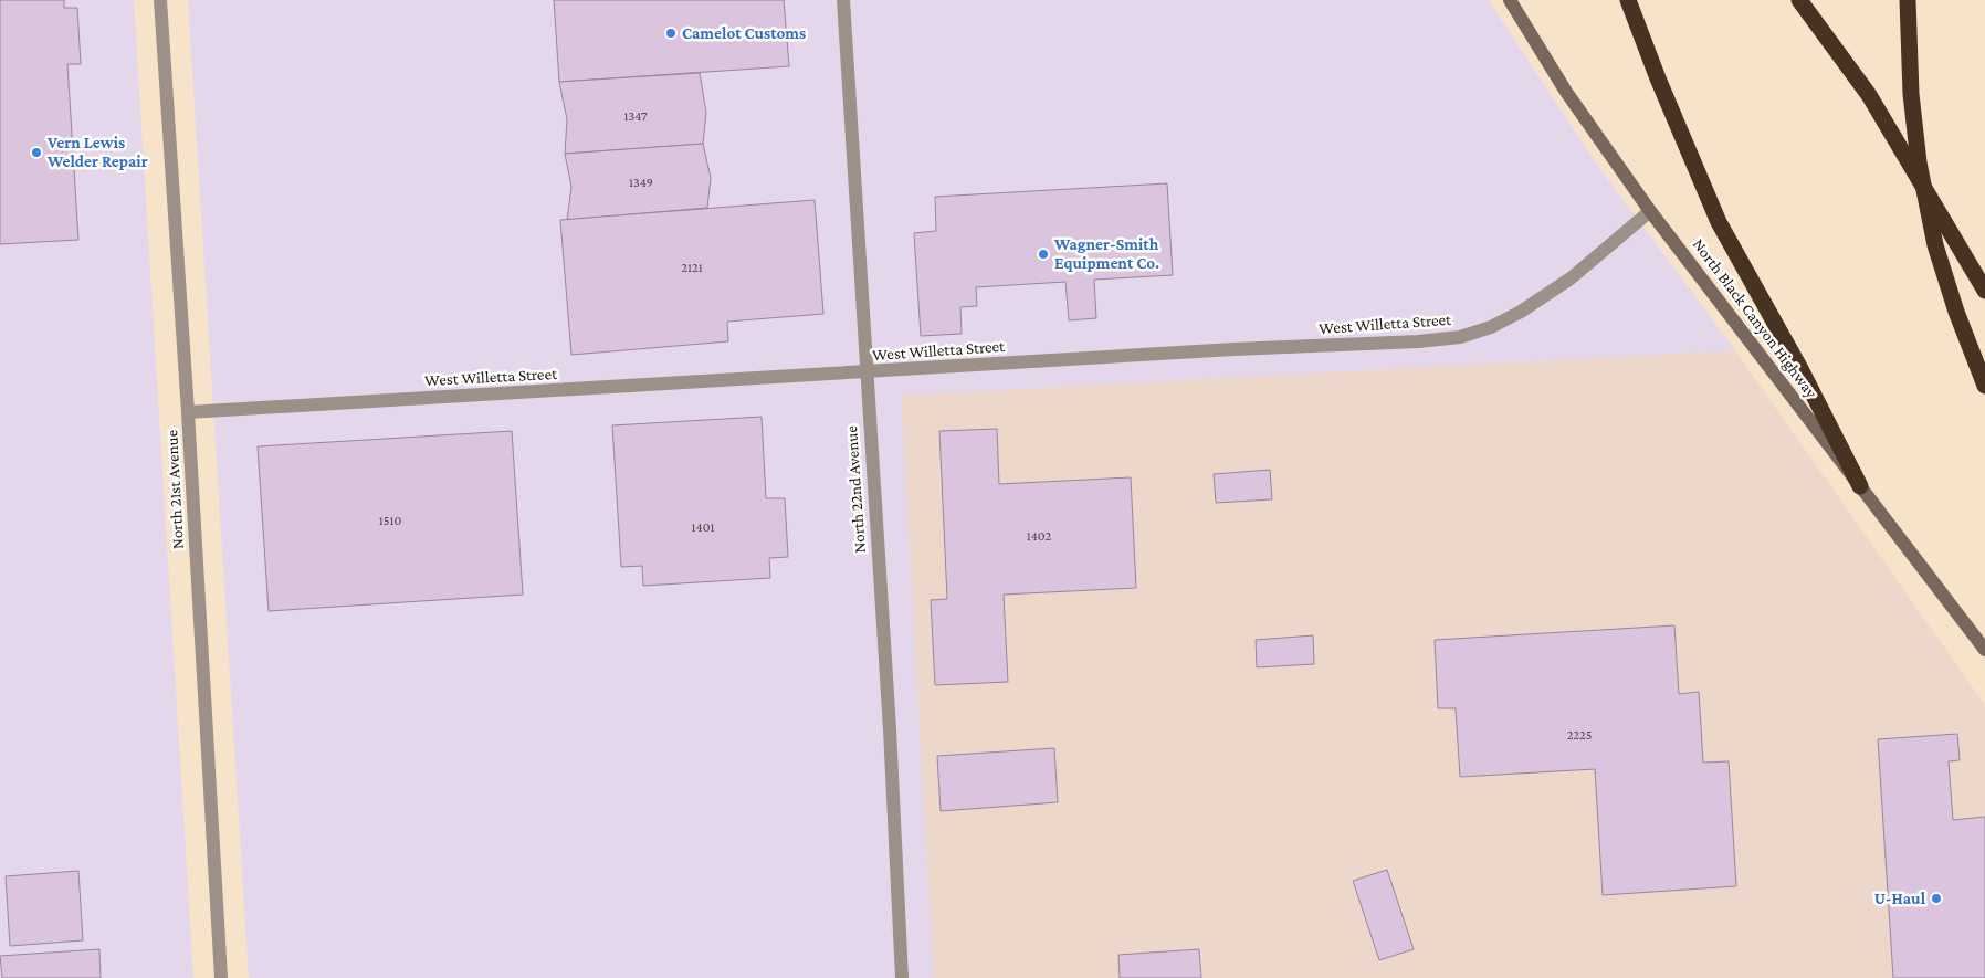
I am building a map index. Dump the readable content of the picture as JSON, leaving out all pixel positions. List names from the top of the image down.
{
  "streets": {
    "main road": ["North Black Canyon Highway"],
    "street": ["West Willetta Street", "North 21st Avenue", "North 22nd Avenue"]
  },
  "crossings": [
    ["North Black Canyon Highway", "West Willetta Street"],
    ["West Willetta Street", "North 21st Avenue"],
    ["West Willetta Street", "North 22nd Avenue"]
  ],
  "places": [
    "Camelot Customs",
    "Vern Lewis Welder Repair",
    "Wagner-Smith Equipment Co.",
    "U-Haul"
  ],
  "house_numbers": [
    "1347",
    "1349",
    "2121",
    "1510",
    "1401",
    "1402",
    "2225"
  ]
}
